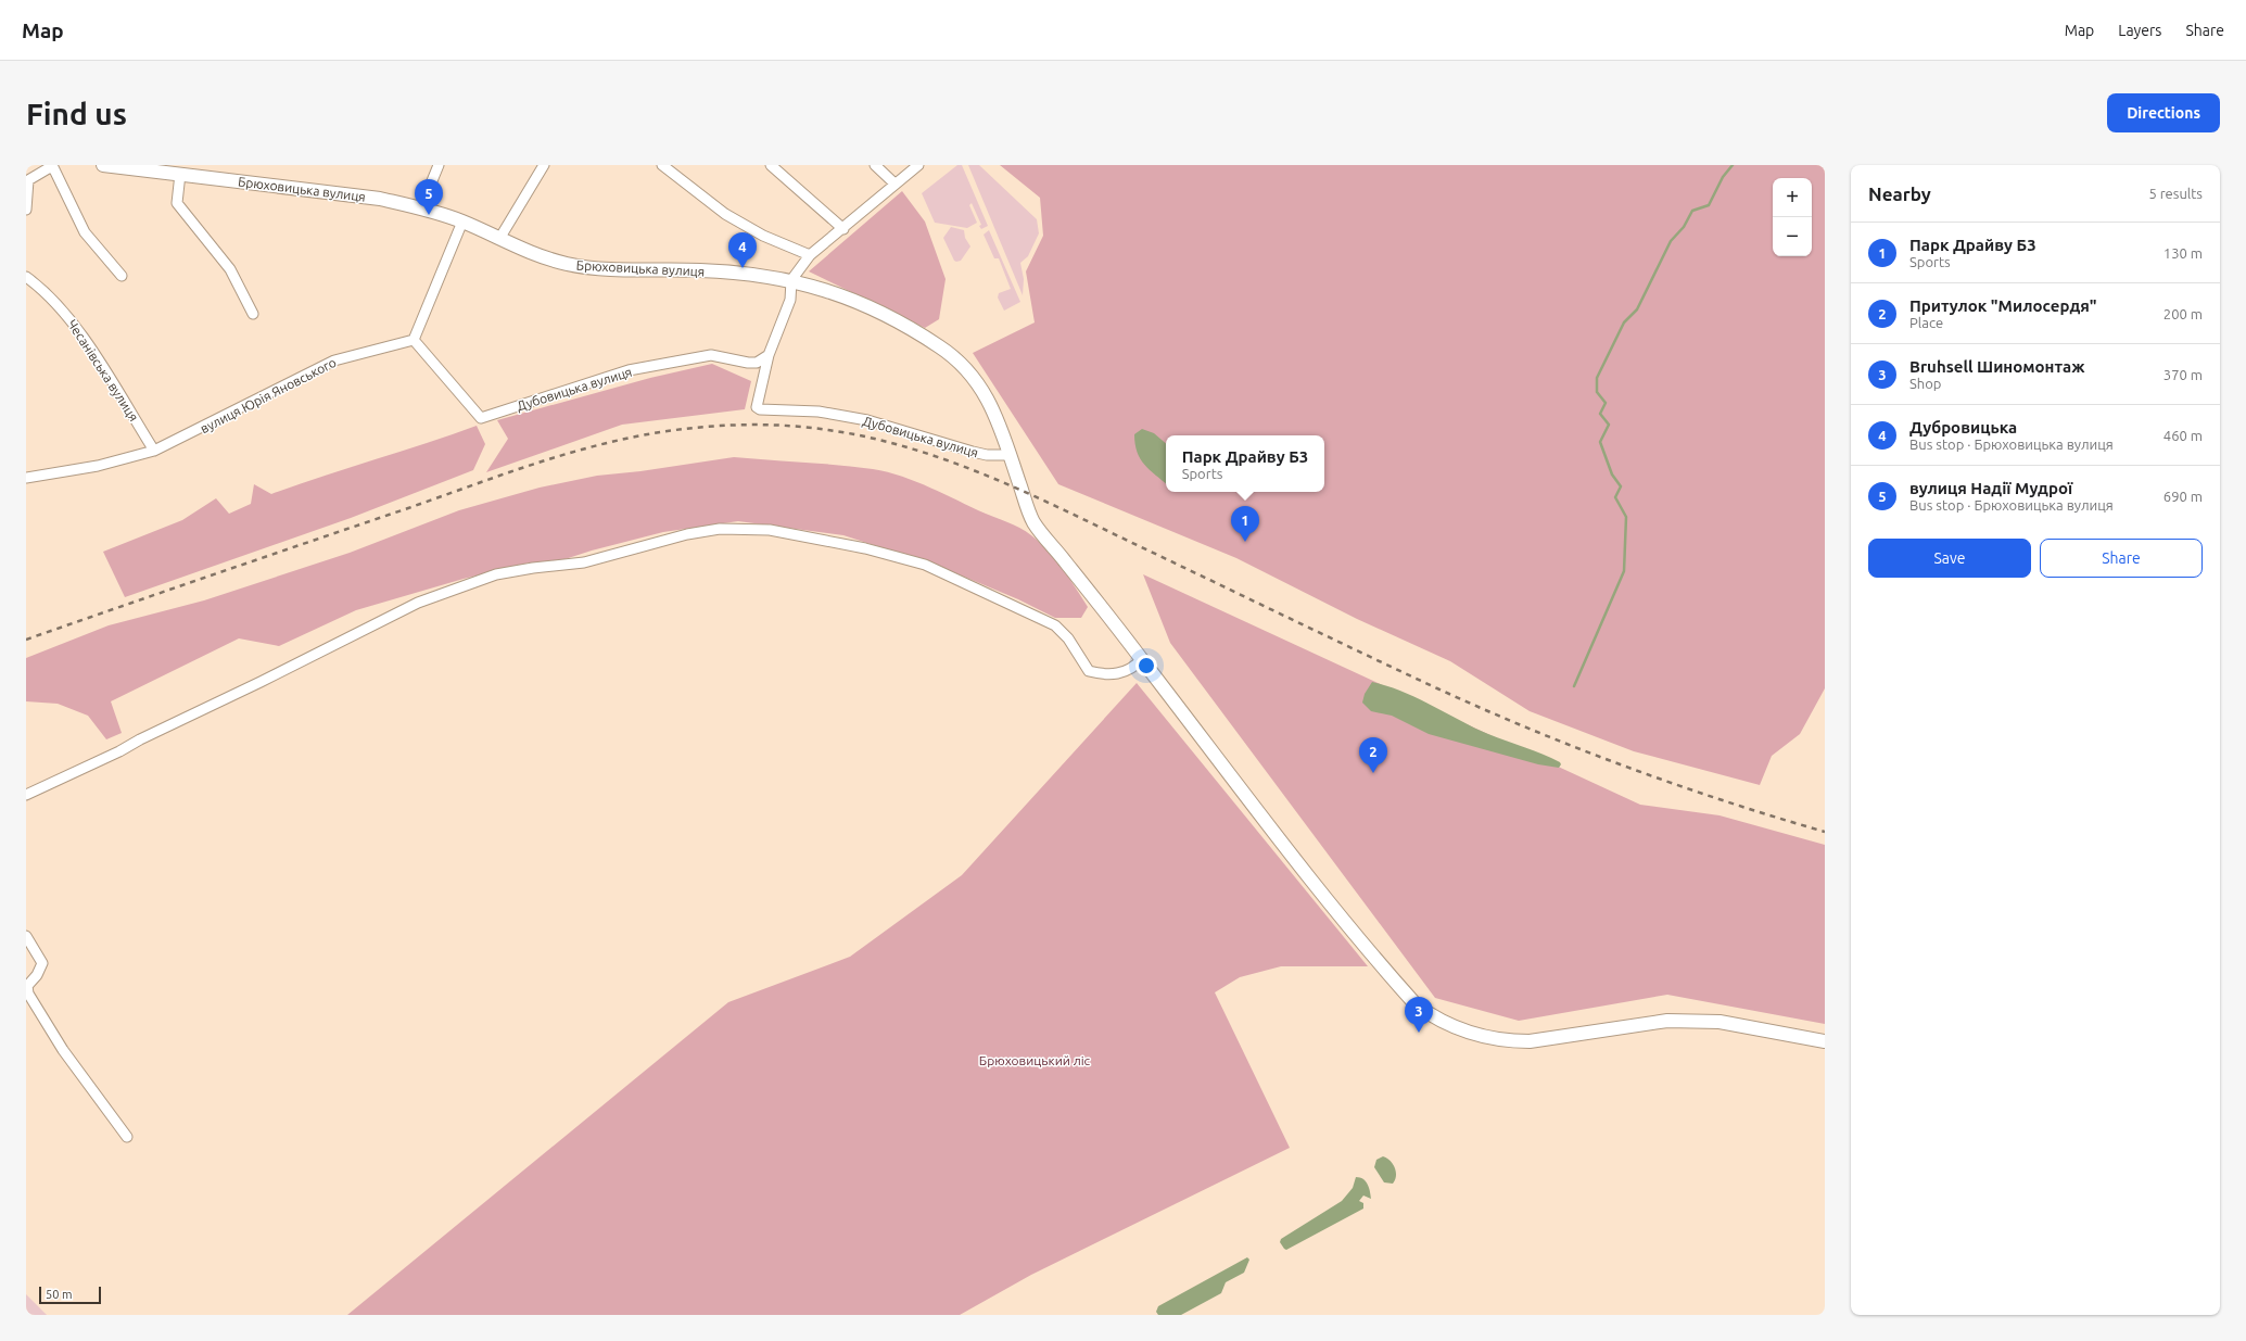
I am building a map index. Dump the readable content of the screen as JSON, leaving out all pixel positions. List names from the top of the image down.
{
  "streets": {
    "main road": ["Брюховицька вулиця"],
    "street": ["Чесанівська вулиця", "Дубовицька вулиця", "вулиця Юрія Яновського"]
  },
  "crossings": [
    ["Брюховицька вулиця", "Дубовицька вулиця"],
    ["Чесанівська вулиця", "вулиця Юрія Яновського"],
    ["Дубовицька вулиця", "вулиця Юрія Яновського"]
  ],
  "parks": ["Брюховицький ліс"],
  "scale_bar": "50 m",
  "page": {
    "header": "Map",
    "nav": ["Map", "Layers", "Share"],
    "buttons": [
      "Directions",
      ["Save", "Share"]
    ],
    "title": "Find us",
    "heading": ["Nearby", "5 results"],
    "map_buttons": ["+", "−"],
    "pins": [
      "5",
      "4",
      "1",
      "2",
      "3"
    ],
    "list": [
      {
        "mark": "1",
        "name": "Парк Драйву Б3",
        "note": "Sports",
        "value": "130 m"
      },
      {
        "mark": "2",
        "name": "Притулок \"Милосердя\"",
        "note": "Place",
        "value": "200 m"
      },
      {
        "mark": "3",
        "name": "Bruhsell Шиномонтаж",
        "note": "Shop",
        "value": "370 m"
      },
      {
        "mark": "4",
        "name": "Дубровицька",
        "note": "Bus stop · Брюховицька вулиця",
        "value": "460 m"
      },
      {
        "mark": "5",
        "name": "вулиця Надії Мудрої",
        "note": "Bus stop · Брюховицька вулиця",
        "value": "690 m"
      }
    ],
    "popup": ["Парк Драйву Б3", "Sports"],
    "scale": "50 m"
  }
}
